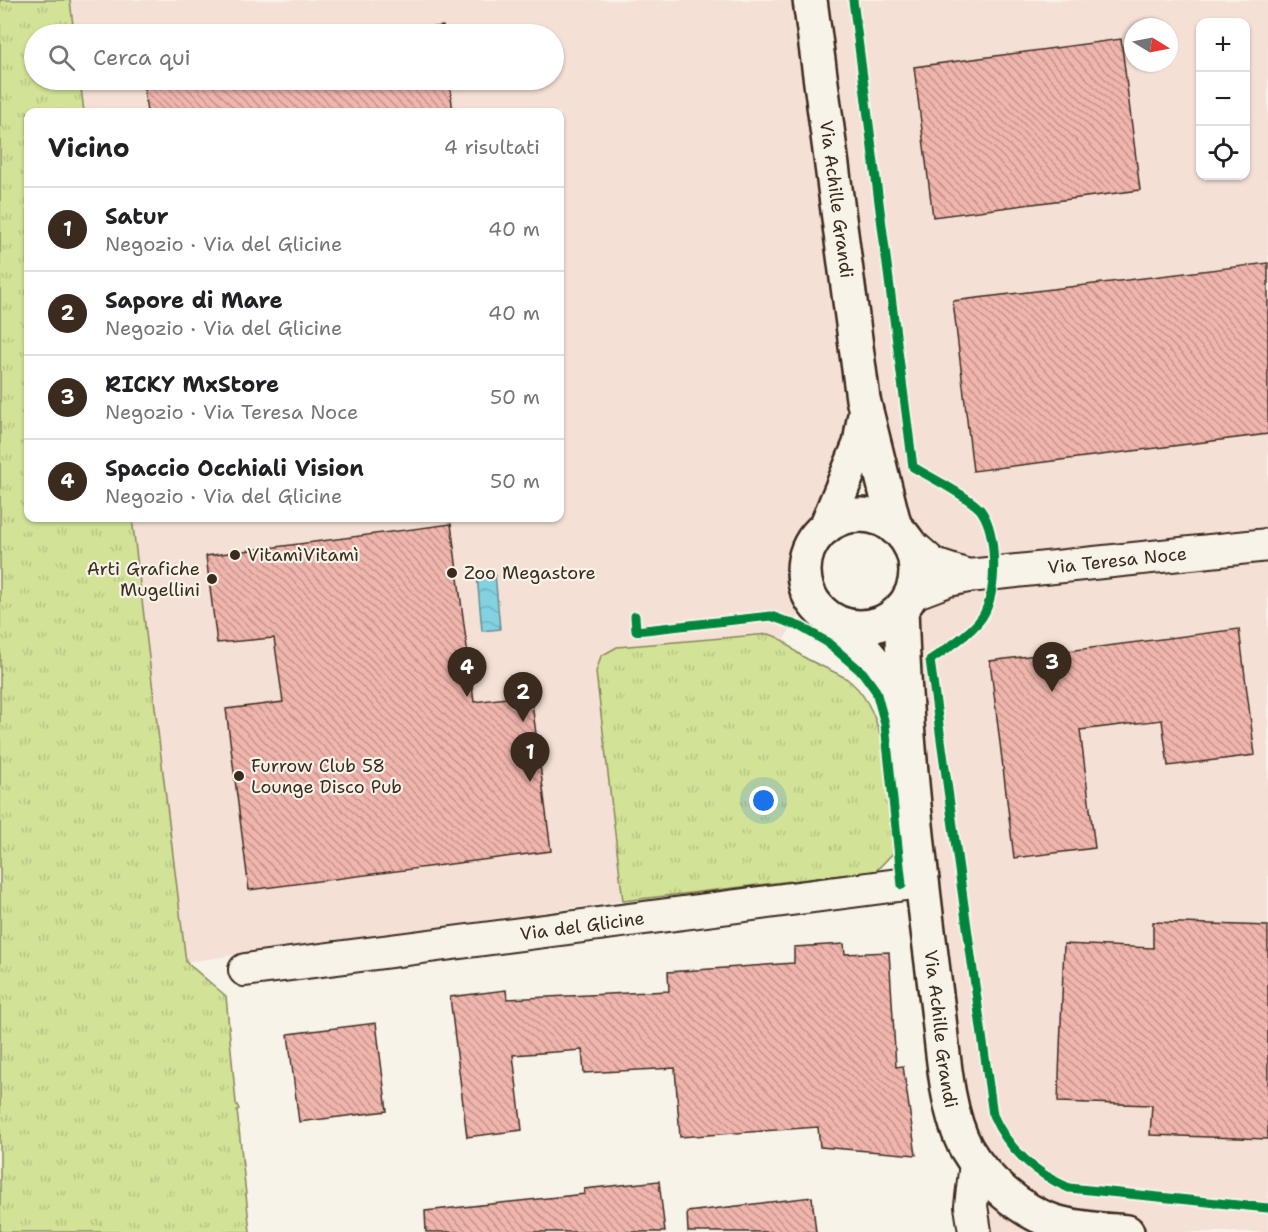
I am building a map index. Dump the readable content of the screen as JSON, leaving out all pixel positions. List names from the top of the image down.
{
  "streets": {
    "street": ["Via Achille Grandi", "Via Teresa Noce", "Via del Glicine"]
  },
  "crossings": [
    ["Via Achille Grandi", "Via Teresa Noce"],
    ["Via Achille Grandi", "Via del Glicine"]
  ],
  "places": [
    "VitamìVitamì",
    "Zoo Megastore",
    "Arti Grafiche Mugellini",
    "Furrow Club 58 Lounge Disco Pub"
  ],
  "north": "right",
  "page": {
    "map_buttons": ["+", "−"],
    "search": "Cerca qui",
    "heading": ["Vicino", "4 risultati"],
    "list": [
      {
        "mark": "1",
        "name": "Satur",
        "note": "Negozio · Via del Glicine",
        "value": "40 m"
      },
      {
        "mark": "2",
        "name": "Sapore di Mare",
        "note": "Negozio · Via del Glicine",
        "value": "40 m"
      },
      {
        "mark": "3",
        "name": "RICKY MxStore",
        "note": "Negozio · Via Teresa Noce",
        "value": "50 m"
      },
      {
        "mark": "4",
        "name": "Spaccio Occhiali Vision",
        "note": "Negozio · Via del Glicine",
        "value": "50 m"
      }
    ],
    "pins": [
      "3",
      "4",
      "2",
      "1"
    ]
  }
}
